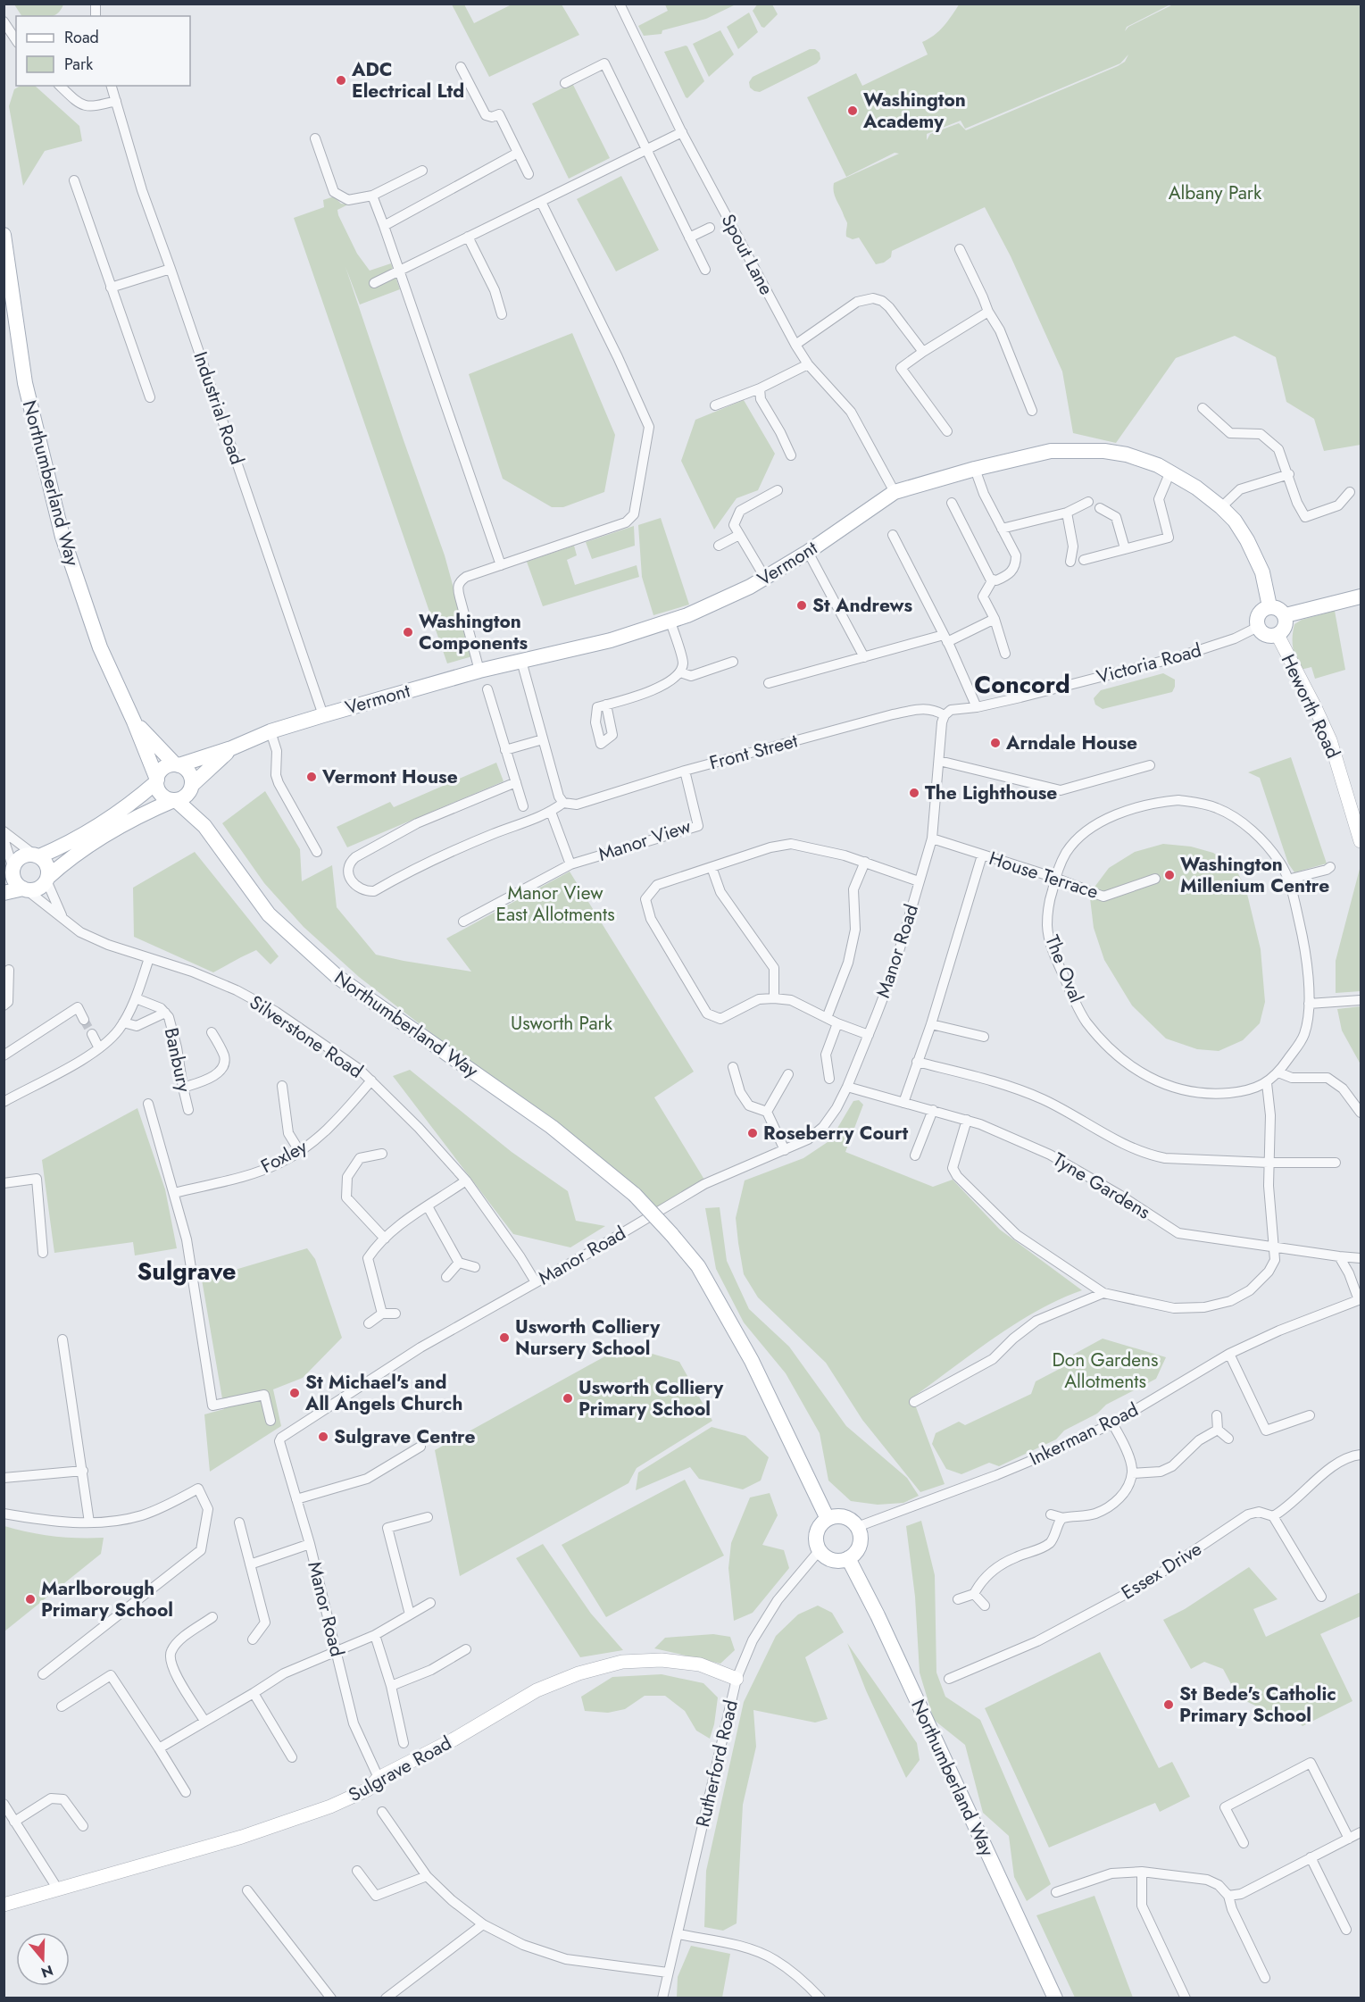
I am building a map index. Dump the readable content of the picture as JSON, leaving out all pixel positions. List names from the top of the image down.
{
  "streets": {
    "main road": ["Northumberland Way", "Vermont"],
    "street": [
      "Spout Lane",
      "Industrial Road",
      "Victoria Road",
      "Heworth Road",
      "Front Street",
      "Manor View",
      "House Terrace",
      "Manor Road",
      "The Oval",
      "Silverstone Road",
      "Banbury",
      "Foxley",
      "Tyne Gardens",
      "Inkerman Road",
      "Essex Drive",
      "Rutherford Road",
      "Sulgrave Road"
    ]
  },
  "crossings": [
    ["Spout Lane", "Vermont"],
    ["Industrial Road", "Vermont"],
    ["Northumberland Way", "Vermont"],
    ["Northumberland Way", "Inkerman Road"],
    ["Northumberland Way", "Rutherford Road"],
    ["Vermont", "Victoria Road"],
    ["Vermont", "Heworth Road"],
    ["Victoria Road", "Heworth Road"],
    ["Victoria Road", "Front Street"],
    ["Victoria Road", "Manor Road"],
    ["Front Street", "Manor View"],
    ["Front Street", "Manor Road"],
    ["House Terrace", "Manor Road"],
    ["House Terrace", "The Oval"],
    ["Manor Road", "Silverstone Road"],
    ["Manor Road", "Tyne Gardens"],
    ["Manor Road", "Sulgrave Road"],
    ["Silverstone Road", "Foxley"],
    ["Inkerman Road", "Rutherford Road"],
    ["Rutherford Road", "Sulgrave Road"]
  ],
  "districts": ["Concord", "Sulgrave"],
  "parks": [
    "Albany Park",
    "Manor View East Allotments",
    "Usworth Park",
    "Don Gardens Allotments"
  ],
  "places": [
    "ADC Electrical Ltd",
    "Washington Academy",
    "St Andrews",
    "Washington Components",
    "Arndale House",
    "Vermont House",
    "The Lighthouse",
    "Washington Millenium Centre",
    "Roseberry Court",
    "Usworth Colliery Nursery School",
    "St Michael's and All Angels Church",
    "Usworth Colliery Primary School",
    "Sulgrave Centre",
    "Marlborough Primary School",
    "St Bede's Catholic Primary School"
  ],
  "legend": ["Road", "Park"],
  "north": "bottom"
}
